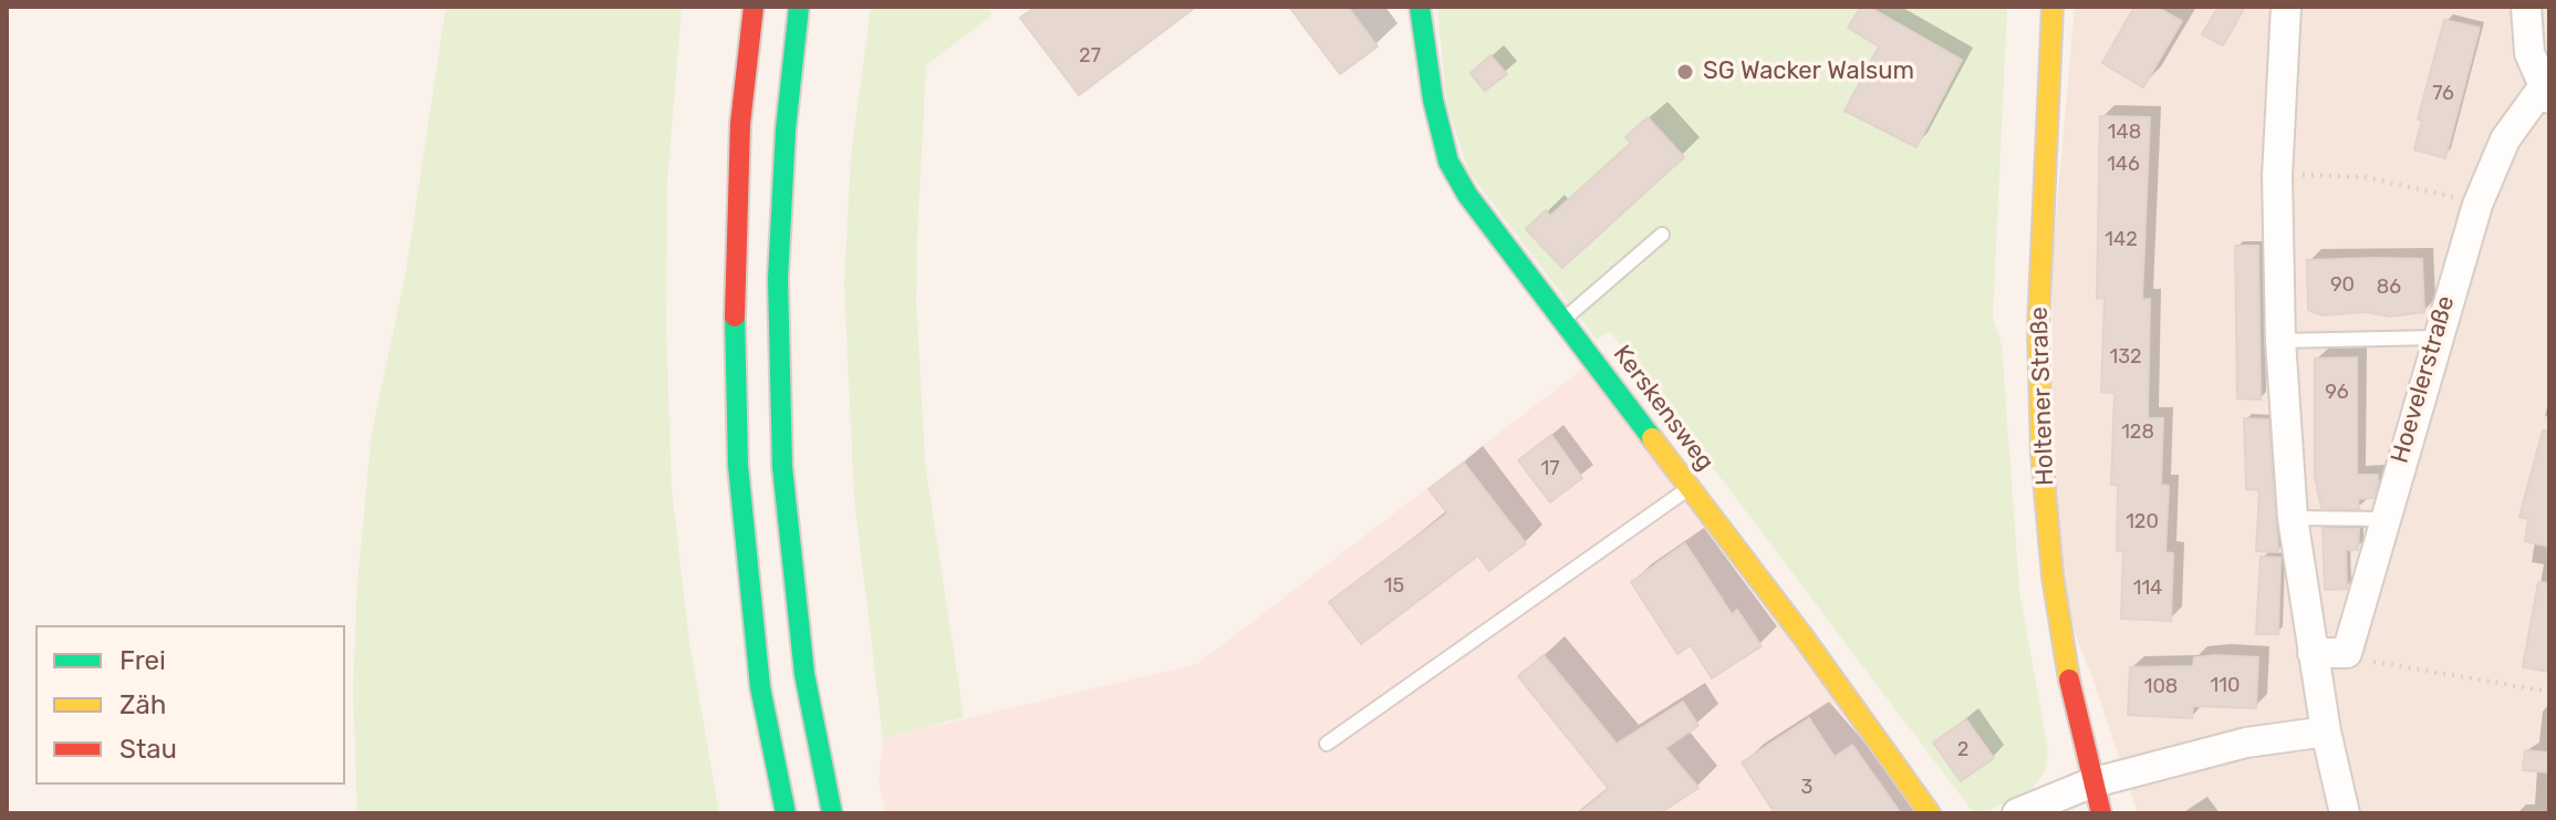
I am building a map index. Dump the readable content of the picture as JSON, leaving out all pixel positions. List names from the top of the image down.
{
  "streets": {
    "main road": ["Holtener Straße", "Kerskensweg"],
    "street": ["Hoevelerstraße"]
  },
  "places": ["SG Wacker Walsum"],
  "house_numbers": [
    "27",
    "76",
    "148",
    "146",
    "142",
    "90",
    "86",
    "132",
    "96",
    "128",
    "17",
    "120",
    "15",
    "114",
    "110",
    "108",
    "2",
    "3"
  ],
  "legend": ["Frei", "Zäh", "Stau"]
}
